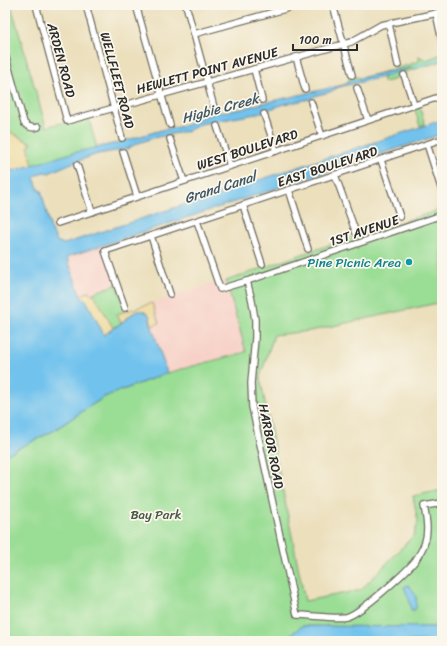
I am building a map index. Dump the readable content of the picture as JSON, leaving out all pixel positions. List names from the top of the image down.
{
  "streets": {
    "street": [
      "ARDEN ROAD",
      "HEWLETT POINT AVENUE",
      "WELLFLEET ROAD",
      "WEST BOULEVARD",
      "EAST BOULEVARD",
      "1ST AVENUE",
      "HARBOR ROAD"
    ]
  },
  "crossings": [
    ["ARDEN ROAD", "HEWLETT POINT AVENUE"],
    ["HEWLETT POINT AVENUE", "WELLFLEET ROAD"],
    ["EAST BOULEVARD", "1ST AVENUE"],
    ["1ST AVENUE", "HARBOR ROAD"]
  ],
  "water": ["Higbie Creek", "Grand Canal"],
  "parks": ["Bay Park"],
  "places": ["Pine Picnic Area"],
  "scale_bar": "100 m"
}
